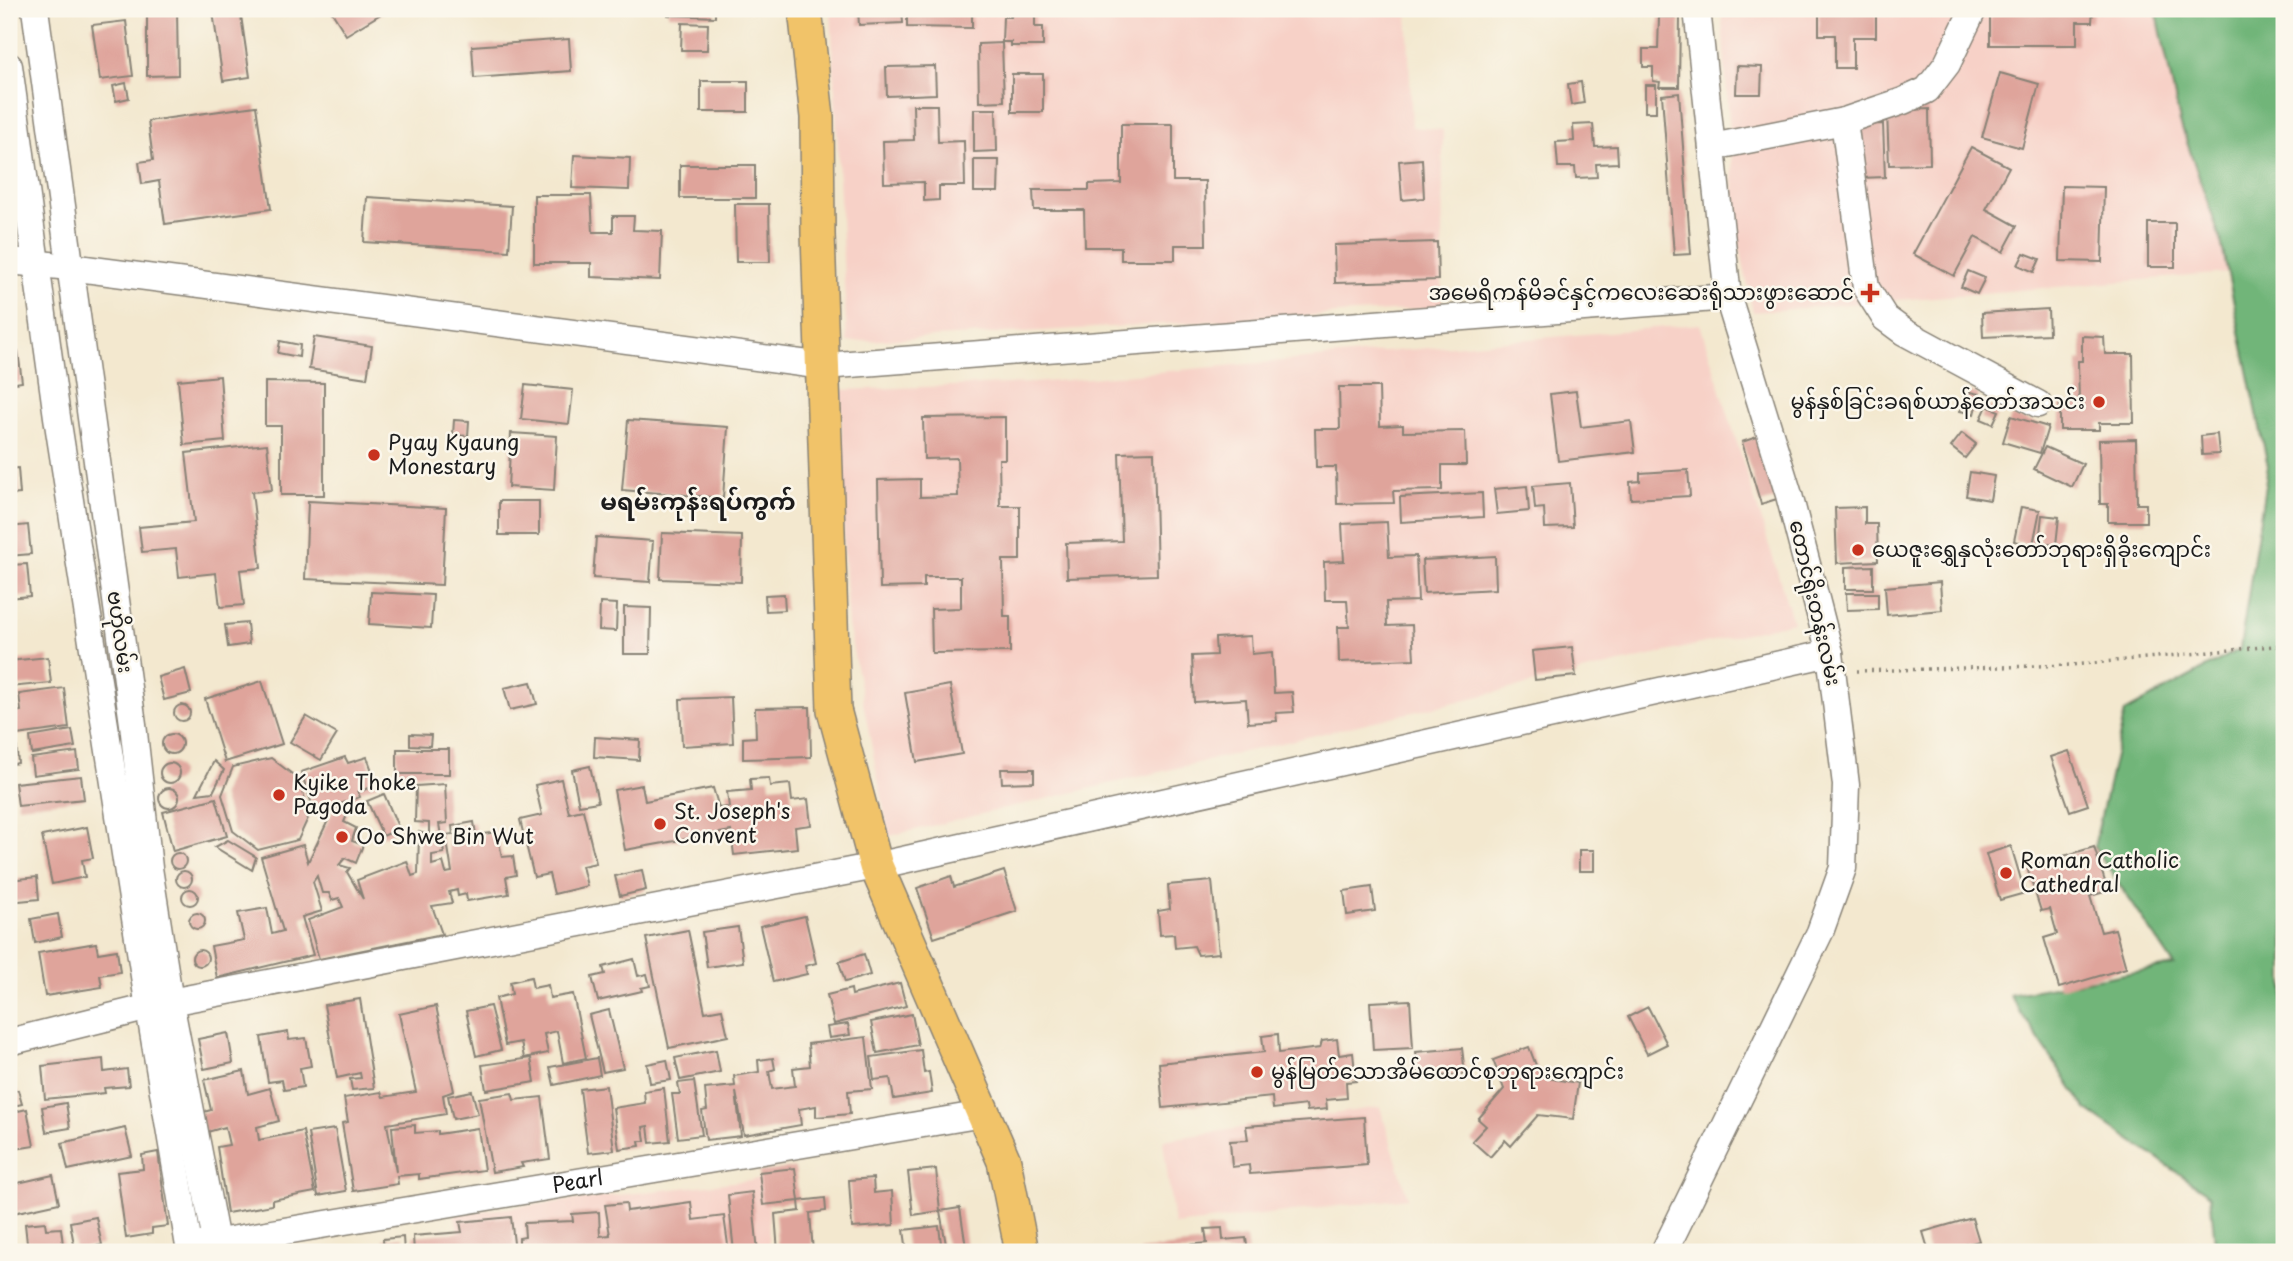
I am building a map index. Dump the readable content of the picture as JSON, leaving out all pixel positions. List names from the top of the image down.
{
  "streets": {
    "street": ["တောင်ရိုးတန်းလမ်း", "ဗဟိုလမ်း", "Pearl"]
  },
  "crossings": [
    ["ဗဟိုလမ်း", "Pearl"]
  ],
  "districts": ["မရမ်းကုန်းရပ်ကွက်"],
  "places": {
    "health": ["အမေရိကန်မိခင်နှင့်ကလေးဆေးရုံသားဖွားဆောင်"],
    "other": [
      "မွန်နှစ်ခြင်းခရစ်ယာန်တော်အသင်း",
      "Pyay Kyaung Monestary",
      "ယေဇူးရွှေနှလုံးတော်ဘုရားရှိခိုးကျောင်း",
      "Kyike Thoke Pagoda",
      "St. Joseph's Convent",
      "Oo Shwe Bin Wut",
      "Roman Catholic Cathedral",
      "မွန်မြတ်သောအိမ်ထောင်စုဘုရားကျောင်း"
    ]
  }
}
